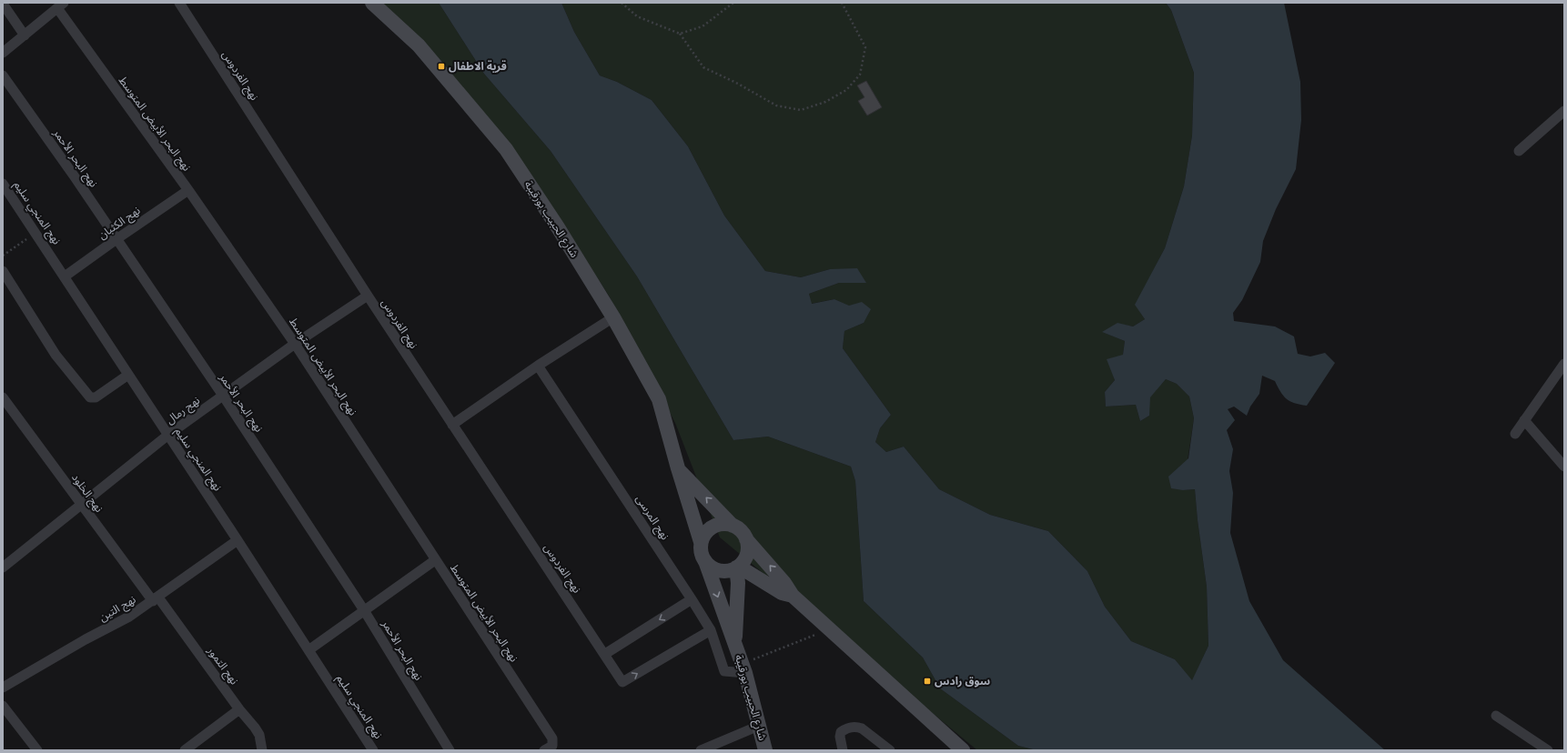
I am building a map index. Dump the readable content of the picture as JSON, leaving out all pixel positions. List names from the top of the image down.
{
  "streets": {
    "street": [
      "نهج الفردوس",
      "نهج البحر الأبيض المتوسط",
      "نهج البحر الأحمر",
      "نهج المنجي سليم",
      "شارع الحبيب بورقيبة",
      "نهج الكثبان",
      "نهج رمال",
      "نهج الخلود",
      "نهج المرسى",
      "نهج التين",
      "نهج التمور"
    ]
  },
  "crossings": [
    ["نهج الفردوس", "نهج رمال"],
    ["نهج الفردوس", "نهج المرسى"],
    ["نهج البحر الأبيض المتوسط", "نهج الكثبان"],
    ["نهج البحر الأبيض المتوسط", "نهج رمال"],
    ["نهج البحر الأحمر", "نهج الكثبان"],
    ["نهج البحر الأحمر", "نهج رمال"],
    ["نهج المنجي سليم", "نهج الكثبان"],
    ["نهج المنجي سليم", "نهج رمال"],
    ["نهج المنجي سليم", "نهج التين"],
    ["شارع الحبيب بورقيبة", "نهج المرسى"],
    ["نهج رمال", "نهج الخلود"],
    ["نهج الخلود", "نهج التين"],
    ["نهج الخلود", "نهج التمور"],
    ["نهج التين", "نهج التمور"]
  ],
  "places": {
    "transit": ["قرية الاطفال", "سوق رادس"]
  }
}
